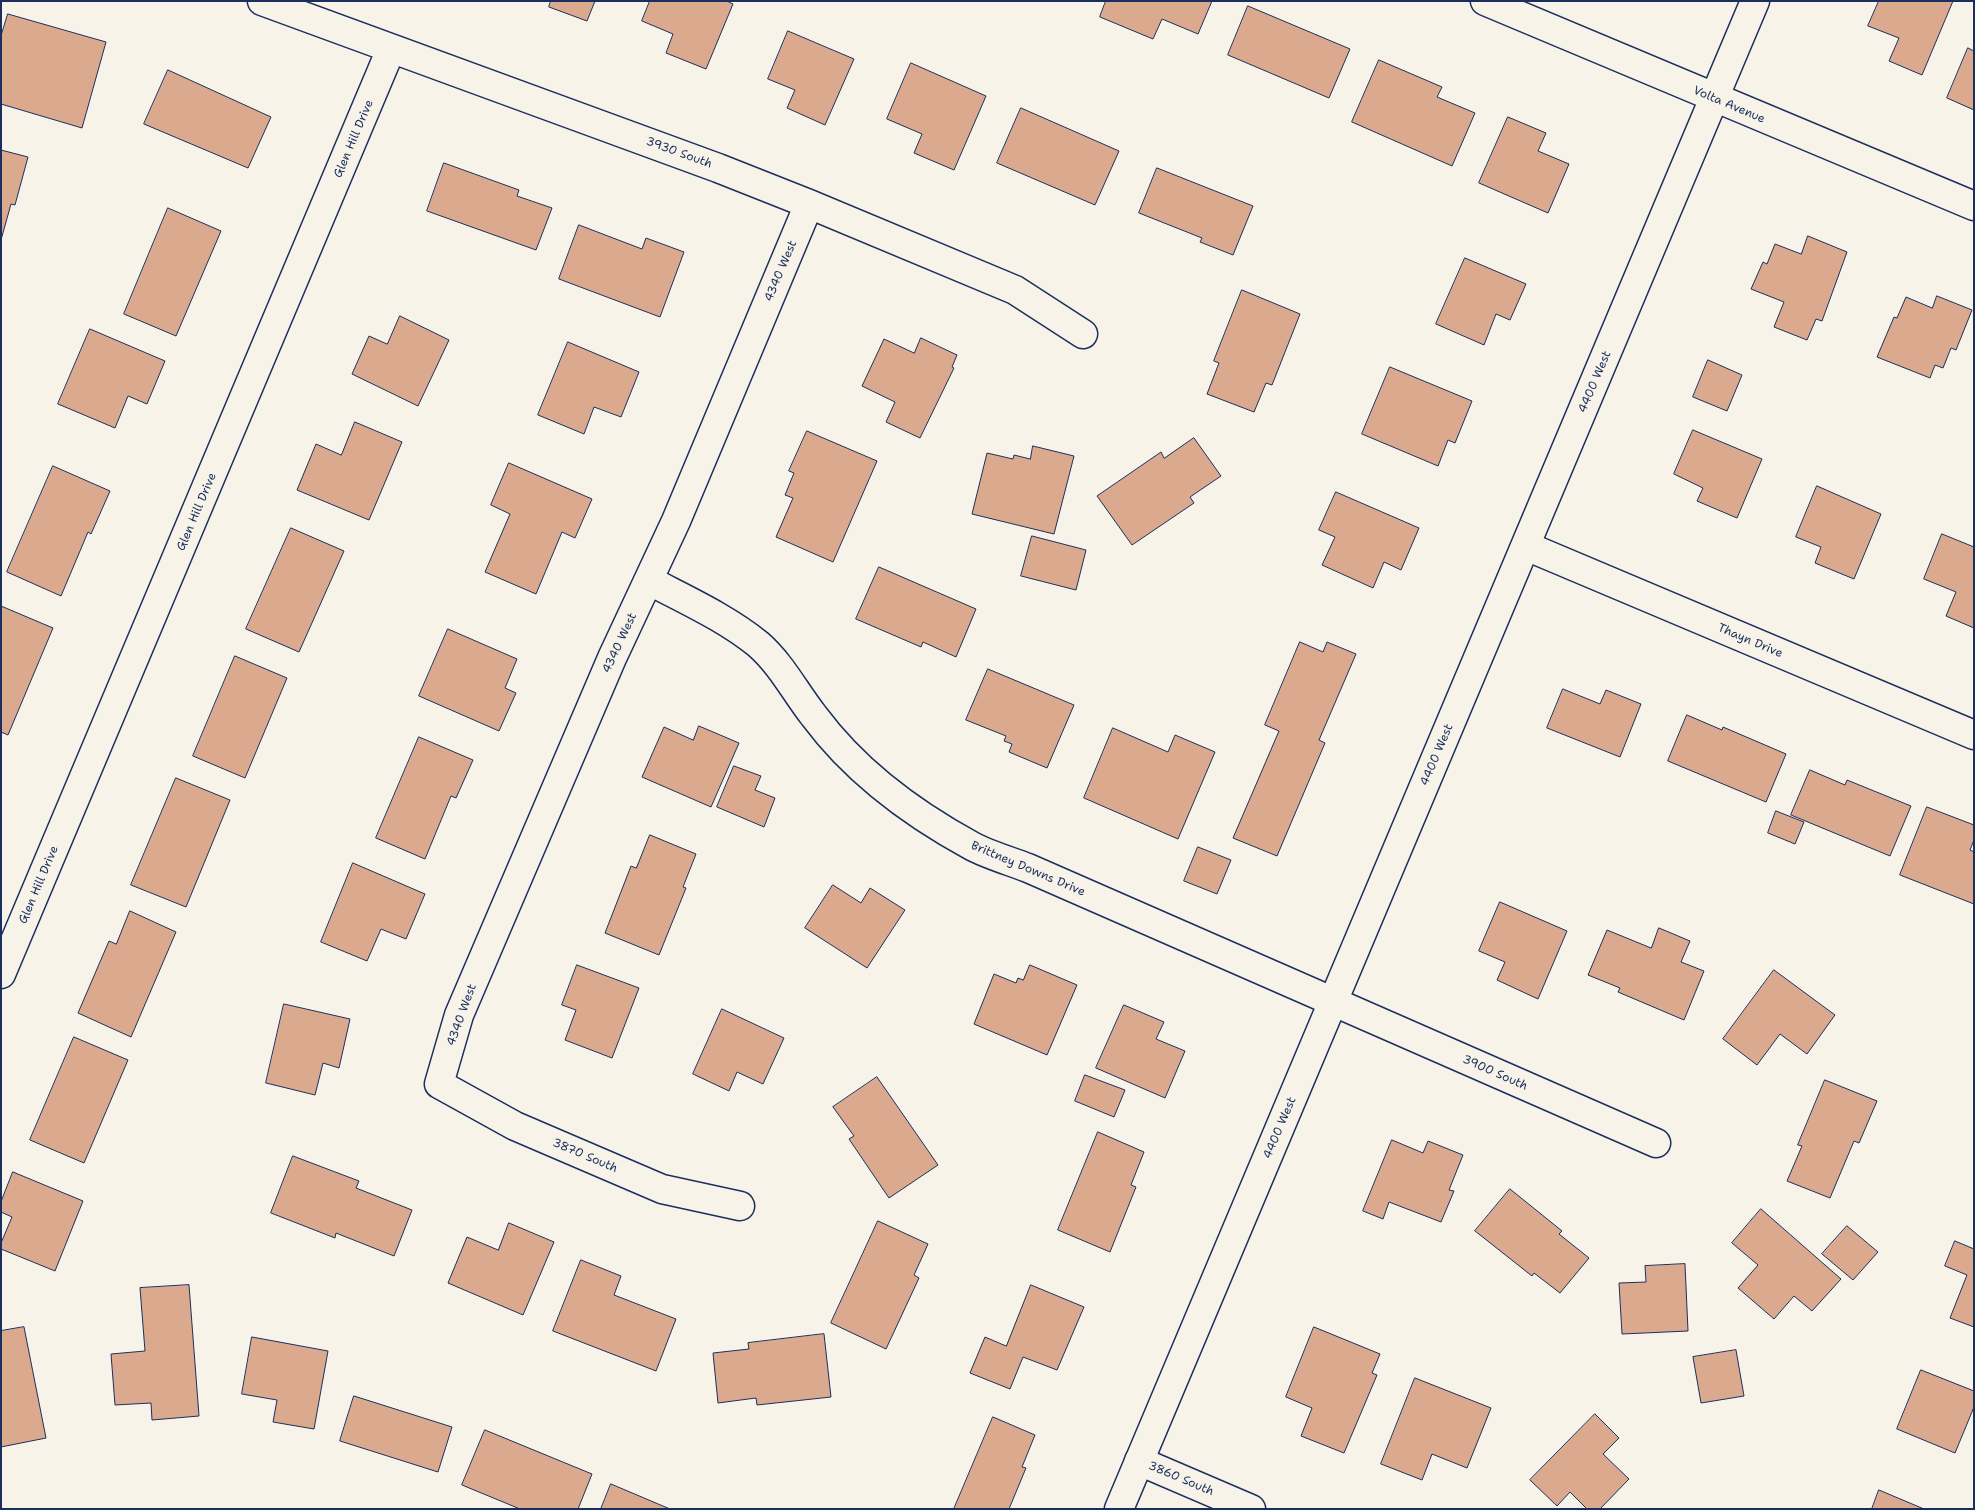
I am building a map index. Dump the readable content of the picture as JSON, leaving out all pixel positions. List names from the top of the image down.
{
  "streets": {
    "street": [
      "Volta Avenue",
      "Glen Hill Drive",
      "3930 South",
      "4340 West",
      "4400 West",
      "Thayn Drive",
      "Brittney Downs Drive",
      "3900 South",
      "3870 South",
      "3860 South"
    ]
  },
  "crossings": [
    ["Volta Avenue", "4400 West"],
    ["Glen Hill Drive", "3930 South"],
    ["3930 South", "4340 West"],
    ["4340 West", "Brittney Downs Drive"],
    ["4340 West", "3870 South"],
    ["4400 West", "Thayn Drive"],
    ["4400 West", "Brittney Downs Drive"],
    ["4400 West", "3900 South"],
    ["4400 West", "3860 South"],
    ["Brittney Downs Drive", "3900 South"]
  ]
}
